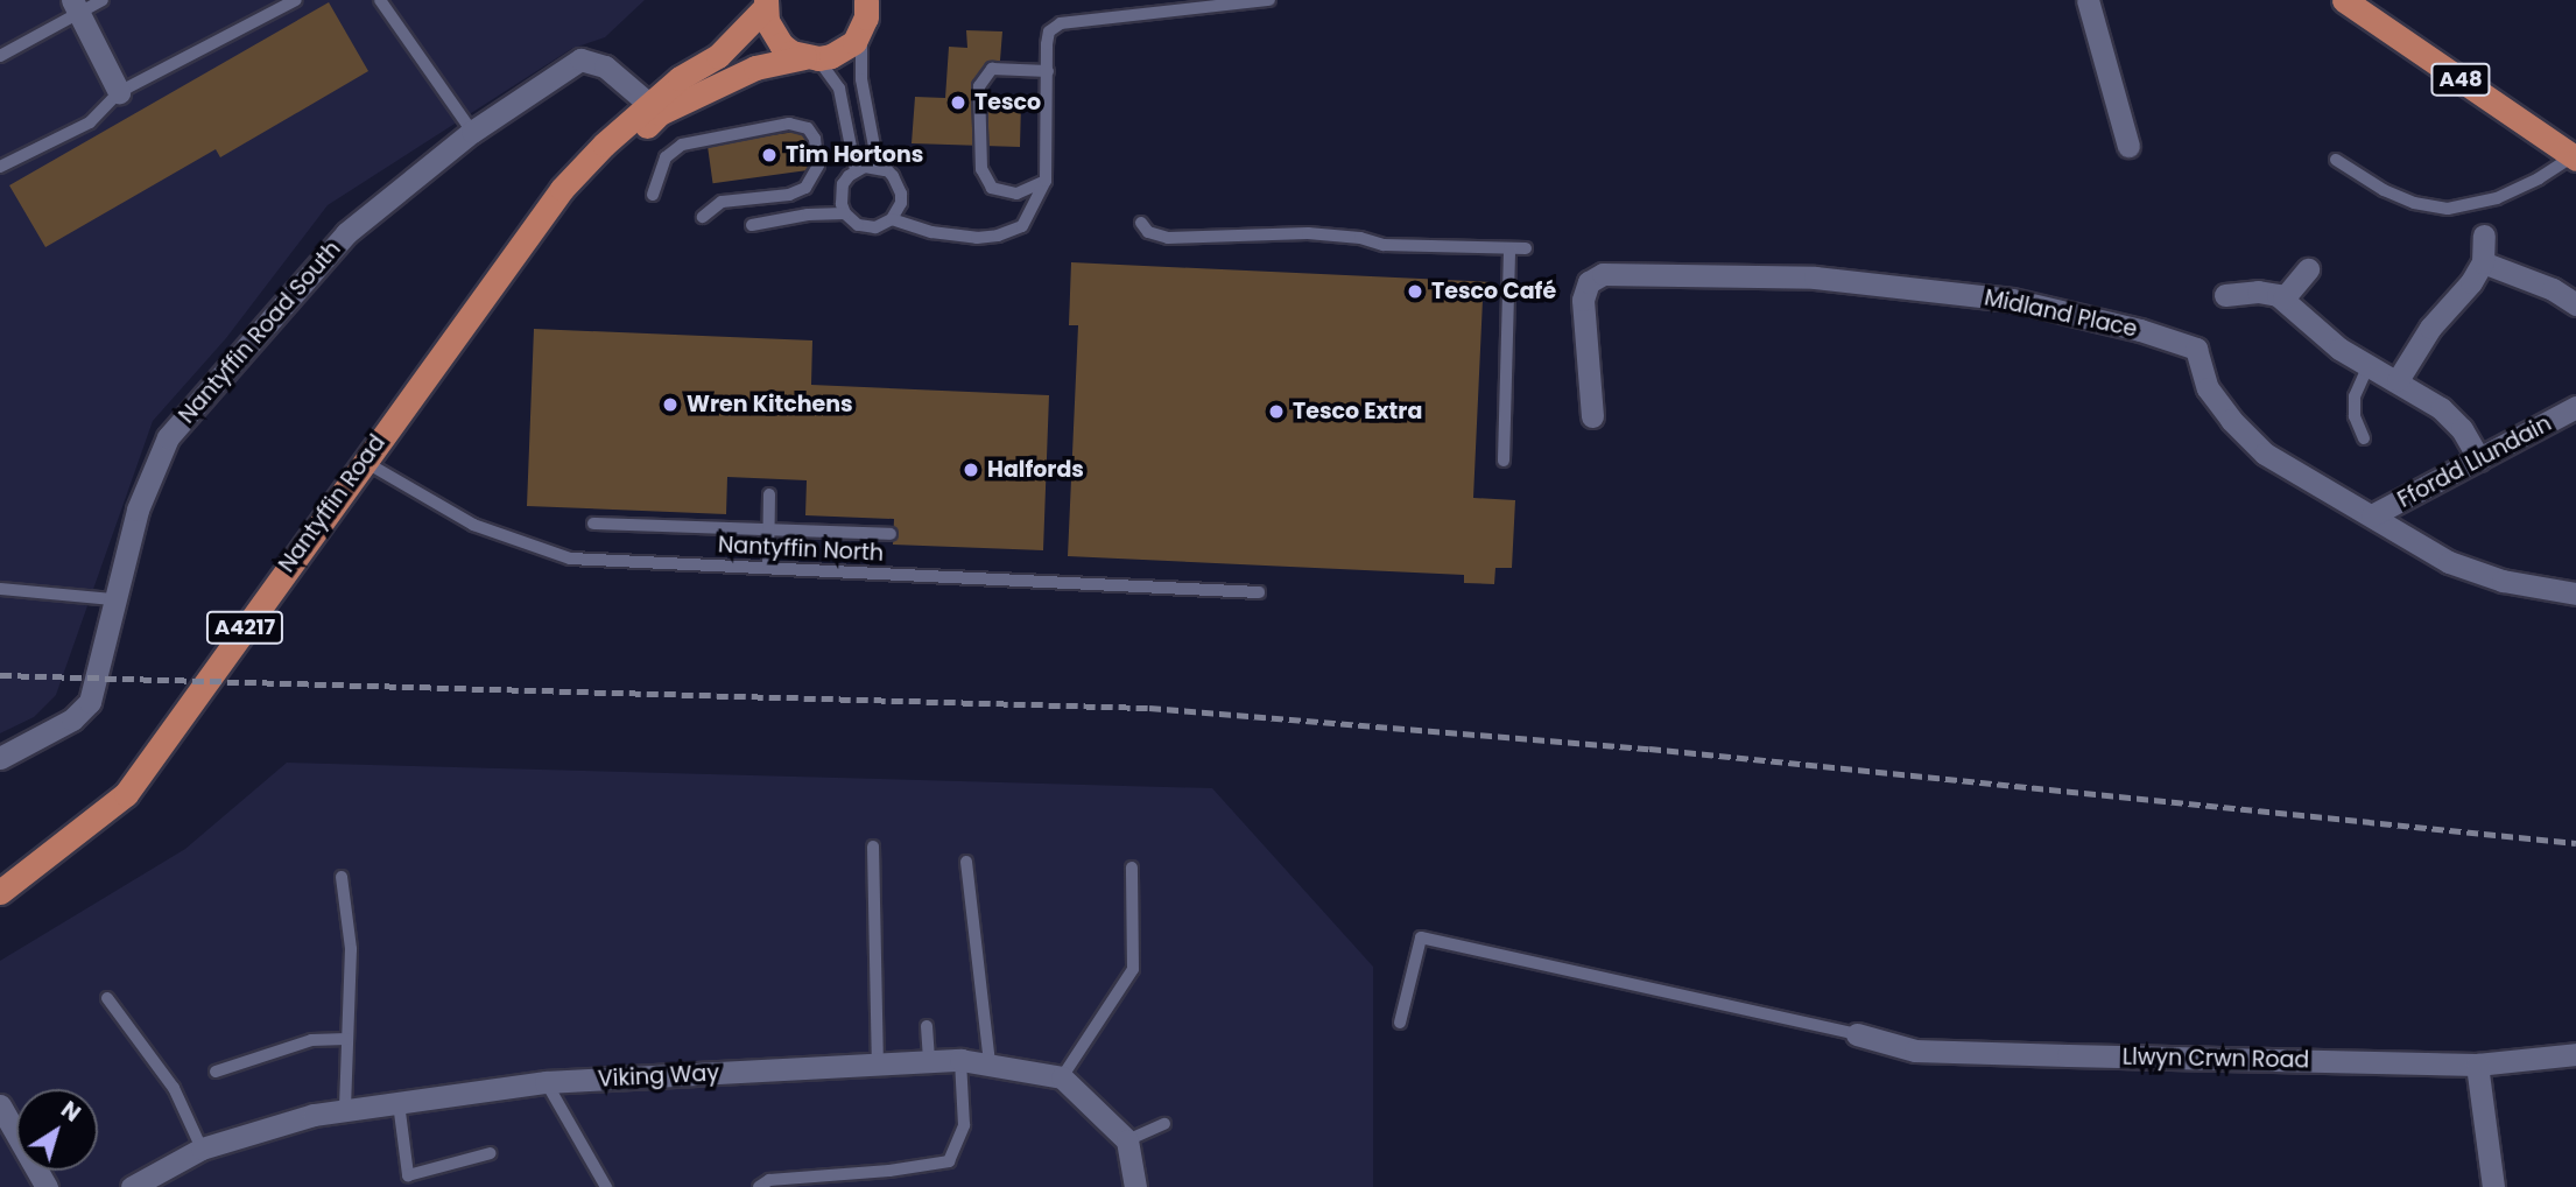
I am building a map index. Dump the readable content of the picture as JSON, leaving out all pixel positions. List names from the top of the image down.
{
  "streets": {
    "main road": ["A48", "Nantyffin Road", "A4217"],
    "street": [
      "Midland Place",
      "Nantyffin Road South",
      "Ffordd Llundain",
      "Llwyn Crwn Road",
      "Viking Way"
    ],
    "lane": ["Nantyffin North"]
  },
  "crossings": [
    ["Midland Place", "Ffordd Llundain"],
    ["Nantyffin Road South", "Nantyffin Road"],
    ["Nantyffin Road", "Nantyffin North"]
  ],
  "places": [
    "Tesco",
    "Tim Hortons",
    "Tesco Café",
    "Wren Kitchens",
    "Tesco Extra",
    "Halfords"
  ],
  "north": "top right"
}
